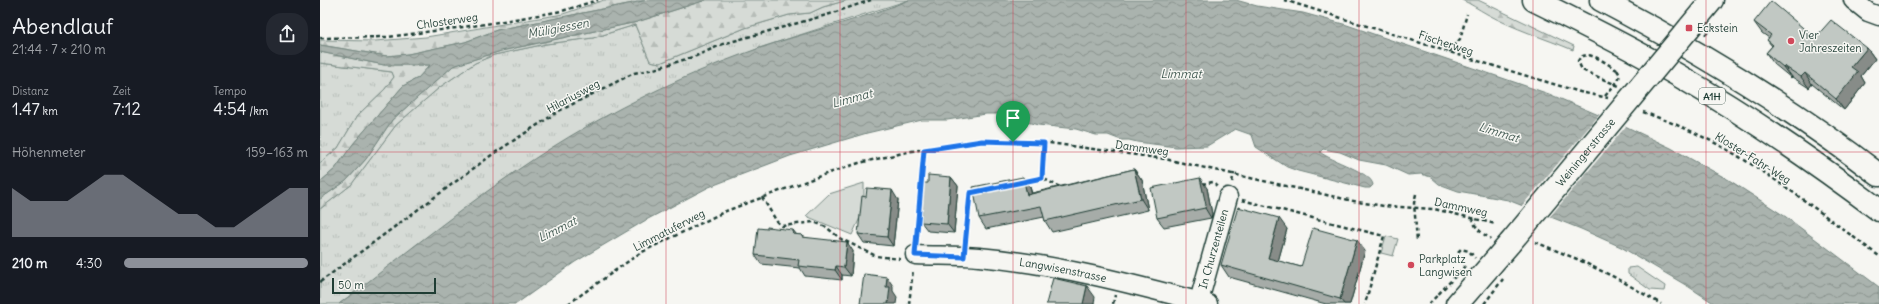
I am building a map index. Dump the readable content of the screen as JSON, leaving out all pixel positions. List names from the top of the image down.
{
  "streets": {
    "main road": ["A1H", "Weiningerstrasse"],
    "street": ["In Churzenteilen", "Langwisenstrasse"],
    "path": [
      "Chlosterweg",
      "Fischerweg",
      "Hilariusweg",
      "Dammweg",
      "Kloster-Fahr-Weg",
      "Limmatuferweg"
    ]
  },
  "crossings": [
    ["Dammweg", "Limmatuferweg"],
    ["In Churzenteilen", "Langwisenstrasse"]
  ],
  "water": ["Müligiessen", "Limmat"],
  "places": {
    "transit": ["Eckstein"],
    "other": ["Vier Jahreszeiten", "Parkplatz Langwisen"]
  },
  "scale_bar": "50 m",
  "page": {
    "heading": ["Abendlauf", "21:44 · 7 × 210 m"],
    "stats": [
      ["Distanz", "1.47 km"],
      ["Zeit", "7:12"],
      ["Tempo", "4:54 /km"]
    ],
    "chart": ["Höhenmeter", "159–163 m"],
    "list": [
      {
        "name": "210 m",
        "note": "4:30"
      }
    ],
    "scale": "50 m"
  }
}
